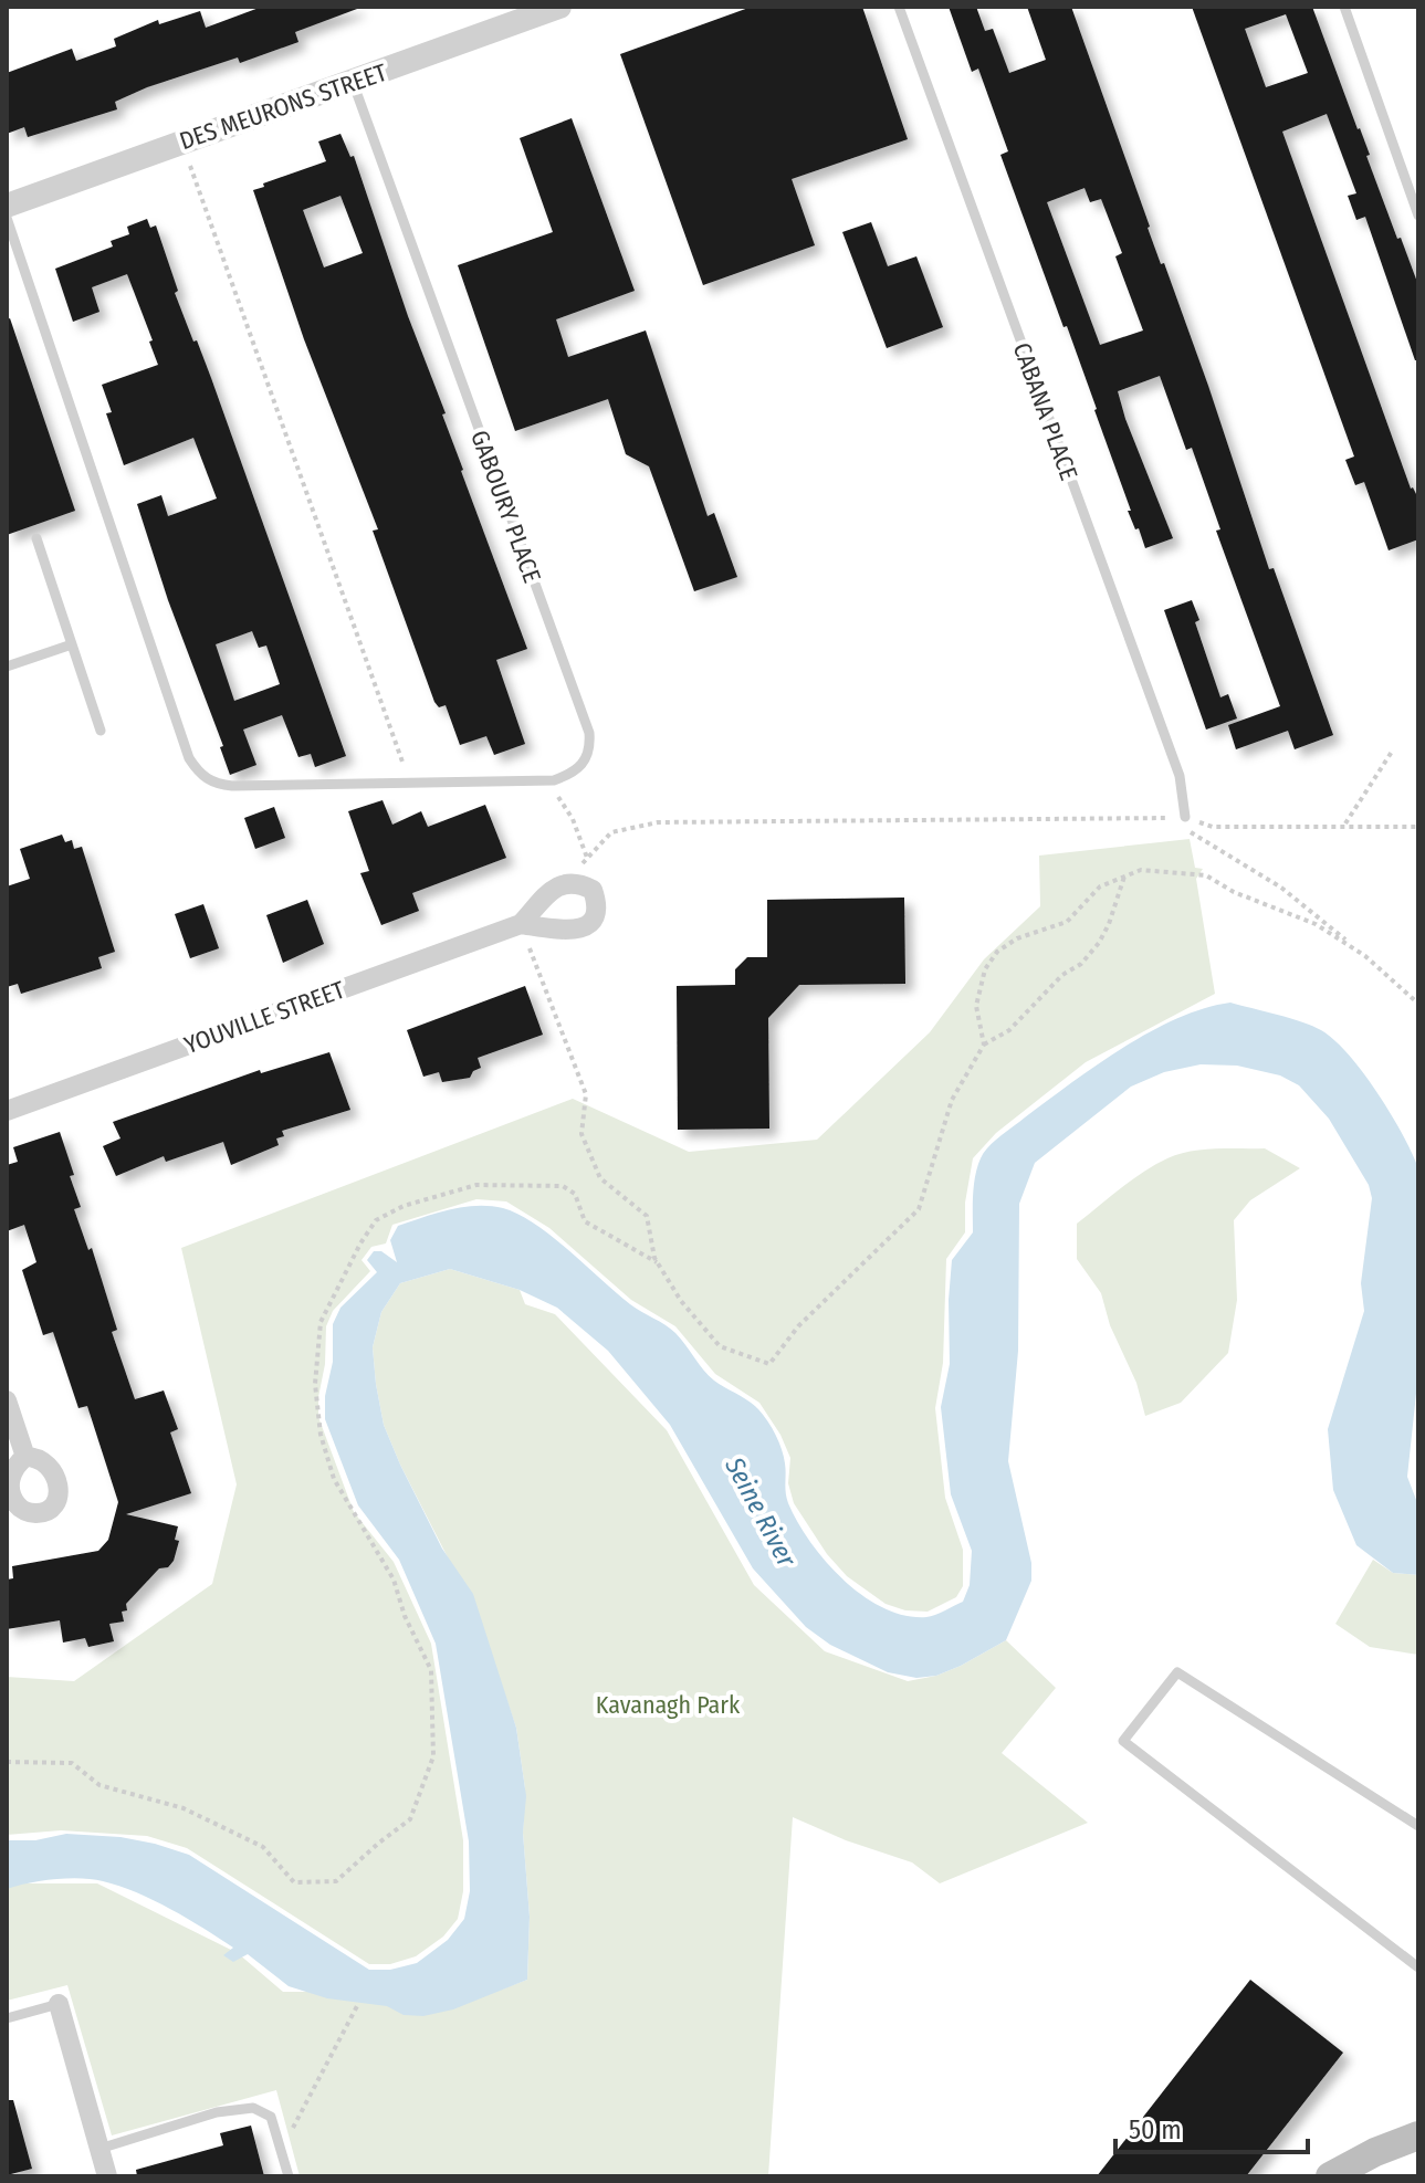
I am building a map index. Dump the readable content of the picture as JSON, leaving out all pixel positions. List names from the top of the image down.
{
  "streets": {
    "street": ["DES MEURONS STREET", "YOUVILLE STREET"],
    "lane": ["CABANA PLACE", "GABOURY PLACE"]
  },
  "crossings": [
    ["DES MEURONS STREET", "GABOURY PLACE"]
  ],
  "water": ["Seine River"],
  "parks": ["Kavanagh Park"],
  "scale_bar": "50 m"
}
